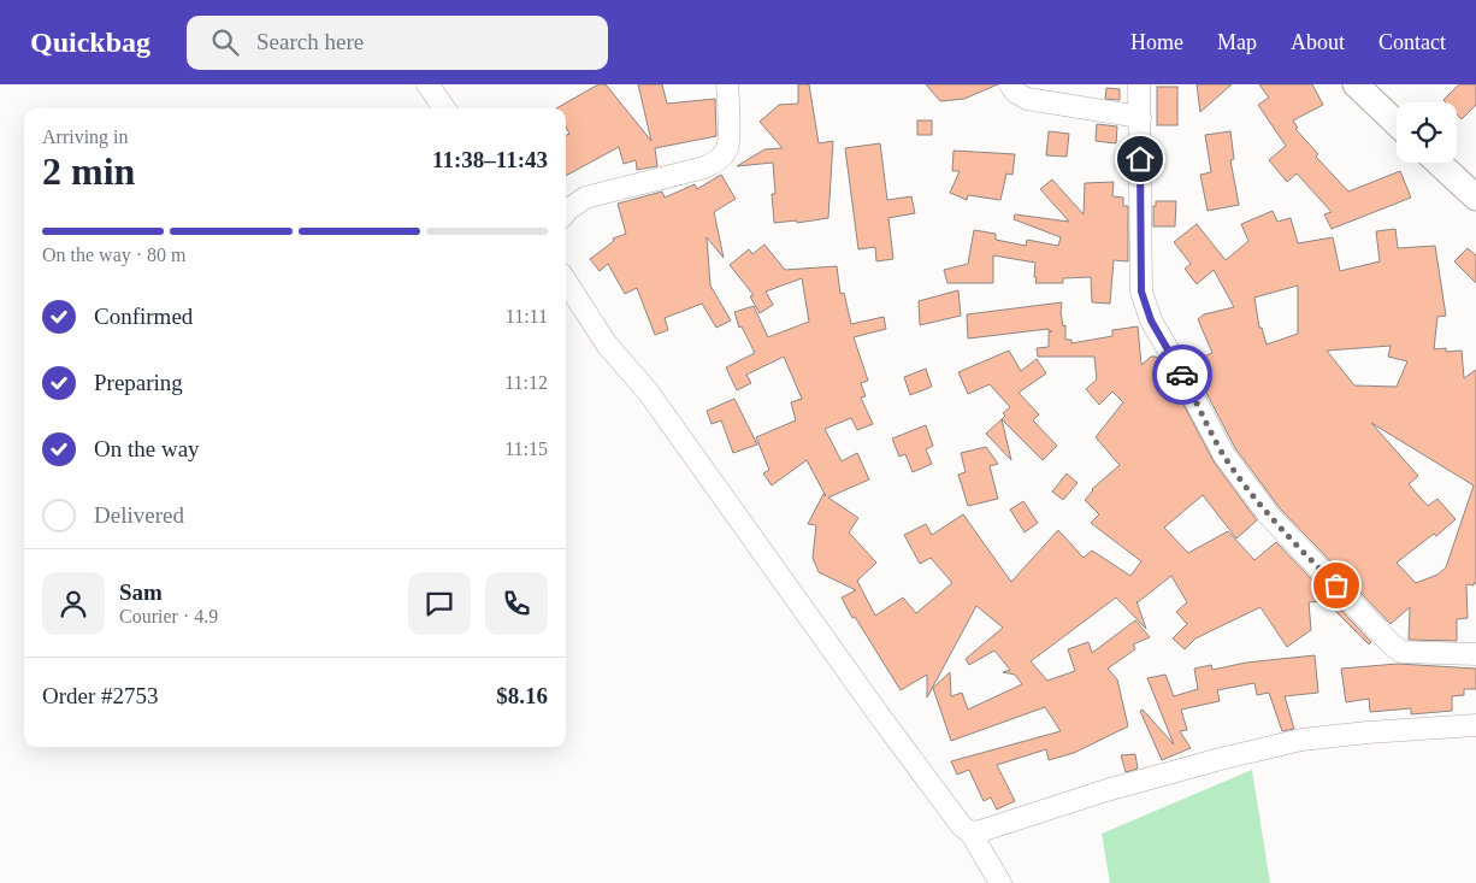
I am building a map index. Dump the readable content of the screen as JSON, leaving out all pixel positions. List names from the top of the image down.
{
  "page": {
    "header": "Quickbag",
    "search": "Search here",
    "nav": [
      "Home",
      "Map",
      "About",
      "Contact"
    ],
    "heading": ["2 min", "Arriving in", "11:38–11:43"],
    "panel": [
      "Sam",
      "Courier · 4.9",
      "Order #2753",
      "$8.16"
    ],
    "bar": "On the way · 80 m",
    "list": [
      ["Confirmed", "11:11"],
      ["Preparing", "11:12"],
      ["On the way", "11:15"],
      "Delivered"
    ]
  }
}
